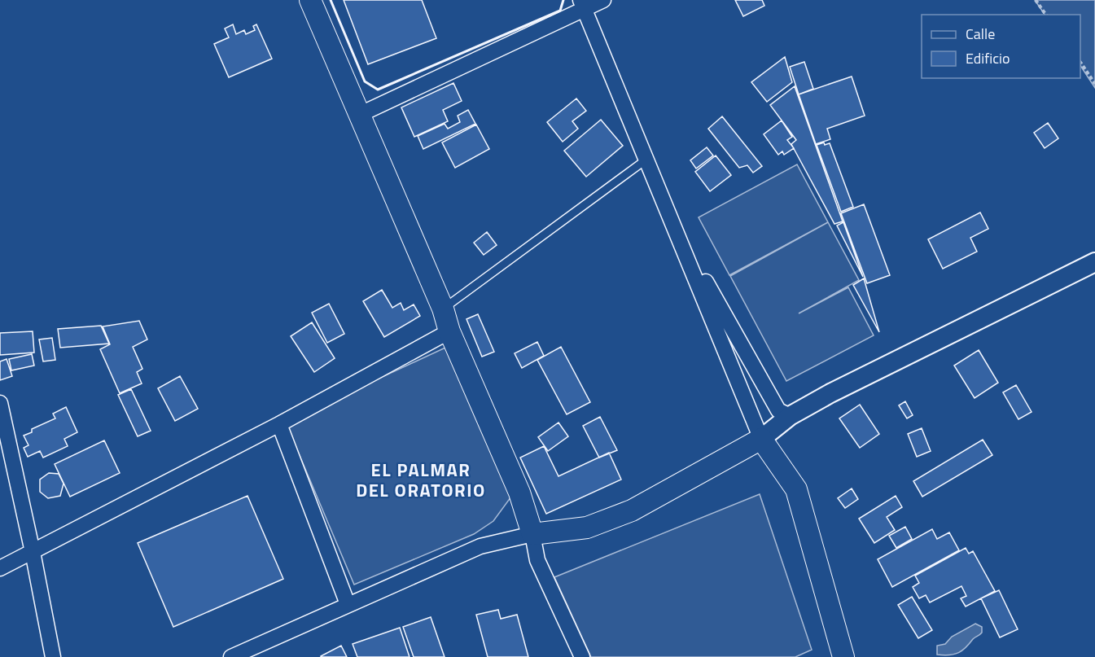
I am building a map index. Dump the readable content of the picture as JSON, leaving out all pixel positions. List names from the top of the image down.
{
  "districts": ["EL PALMAR DEL ORATORIO"],
  "legend": ["Calle", "Edificio"]
}
